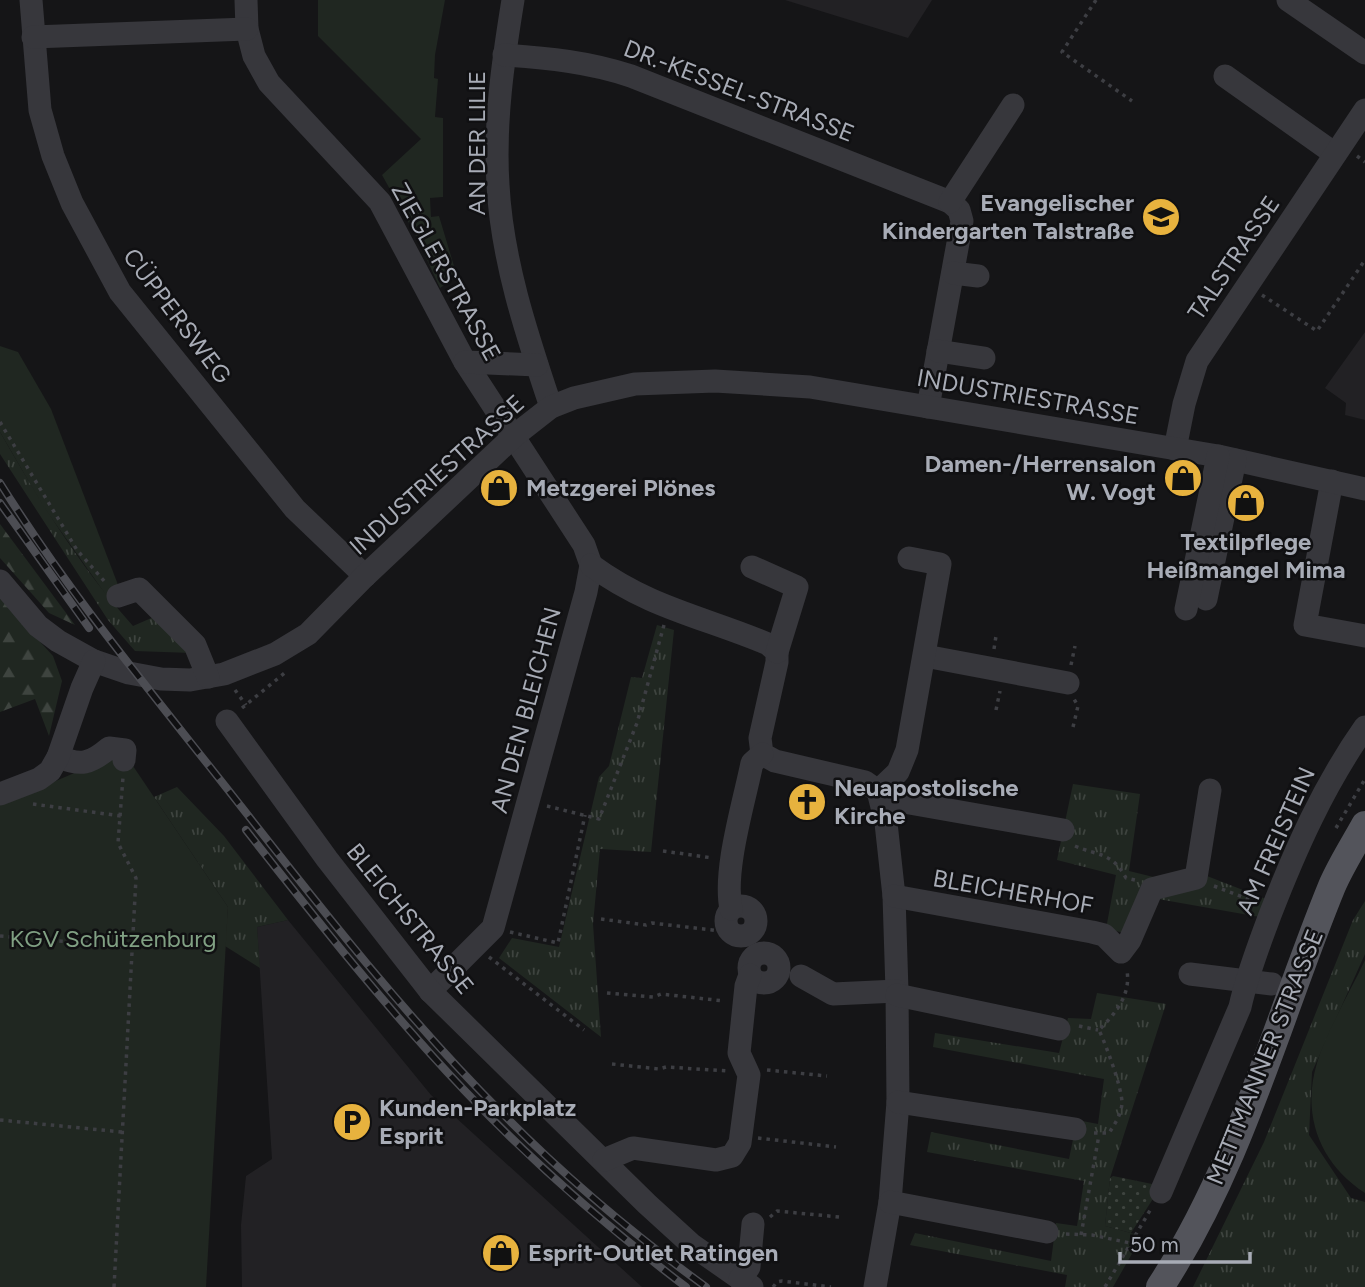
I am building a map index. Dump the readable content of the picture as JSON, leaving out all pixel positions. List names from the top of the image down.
{
  "streets": {
    "main road": ["METTMANNER STRASSE"],
    "street": [
      "DR.-KESSEL-STRASSE",
      "AN DER LILIE",
      "TALSTRASSE",
      "ZIEGLERSTRASSE",
      "CÜPPERSWEG",
      "INDUSTRIESTRASSE",
      "AN DEN BLEICHEN",
      "AM FREISTEIN",
      "BLEICHERHOF",
      "BLEICHSTRASSE"
    ]
  },
  "crossings": [
    ["DR.-KESSEL-STRASSE", "AN DER LILIE"],
    ["AN DER LILIE", "INDUSTRIESTRASSE"],
    ["TALSTRASSE", "INDUSTRIESTRASSE"],
    ["ZIEGLERSTRASSE", "INDUSTRIESTRASSE"],
    ["CÜPPERSWEG", "INDUSTRIESTRASSE"]
  ],
  "parks": ["KGV Schützenburg"],
  "places": {
    "school or university": ["Evangelischer Kindergarten Talstraße"],
    "shop": [
      "Damen-/Herrensalon W. Vogt",
      "Metzgerei Plönes",
      "Textilpflege Heißmangel Mima",
      "Esprit-Outlet Ratingen"
    ],
    "church": ["Neuapostolische Kirche"],
    "parking": ["Kunden-Parkplatz Esprit"]
  },
  "scale_bar": "50 m"
}
